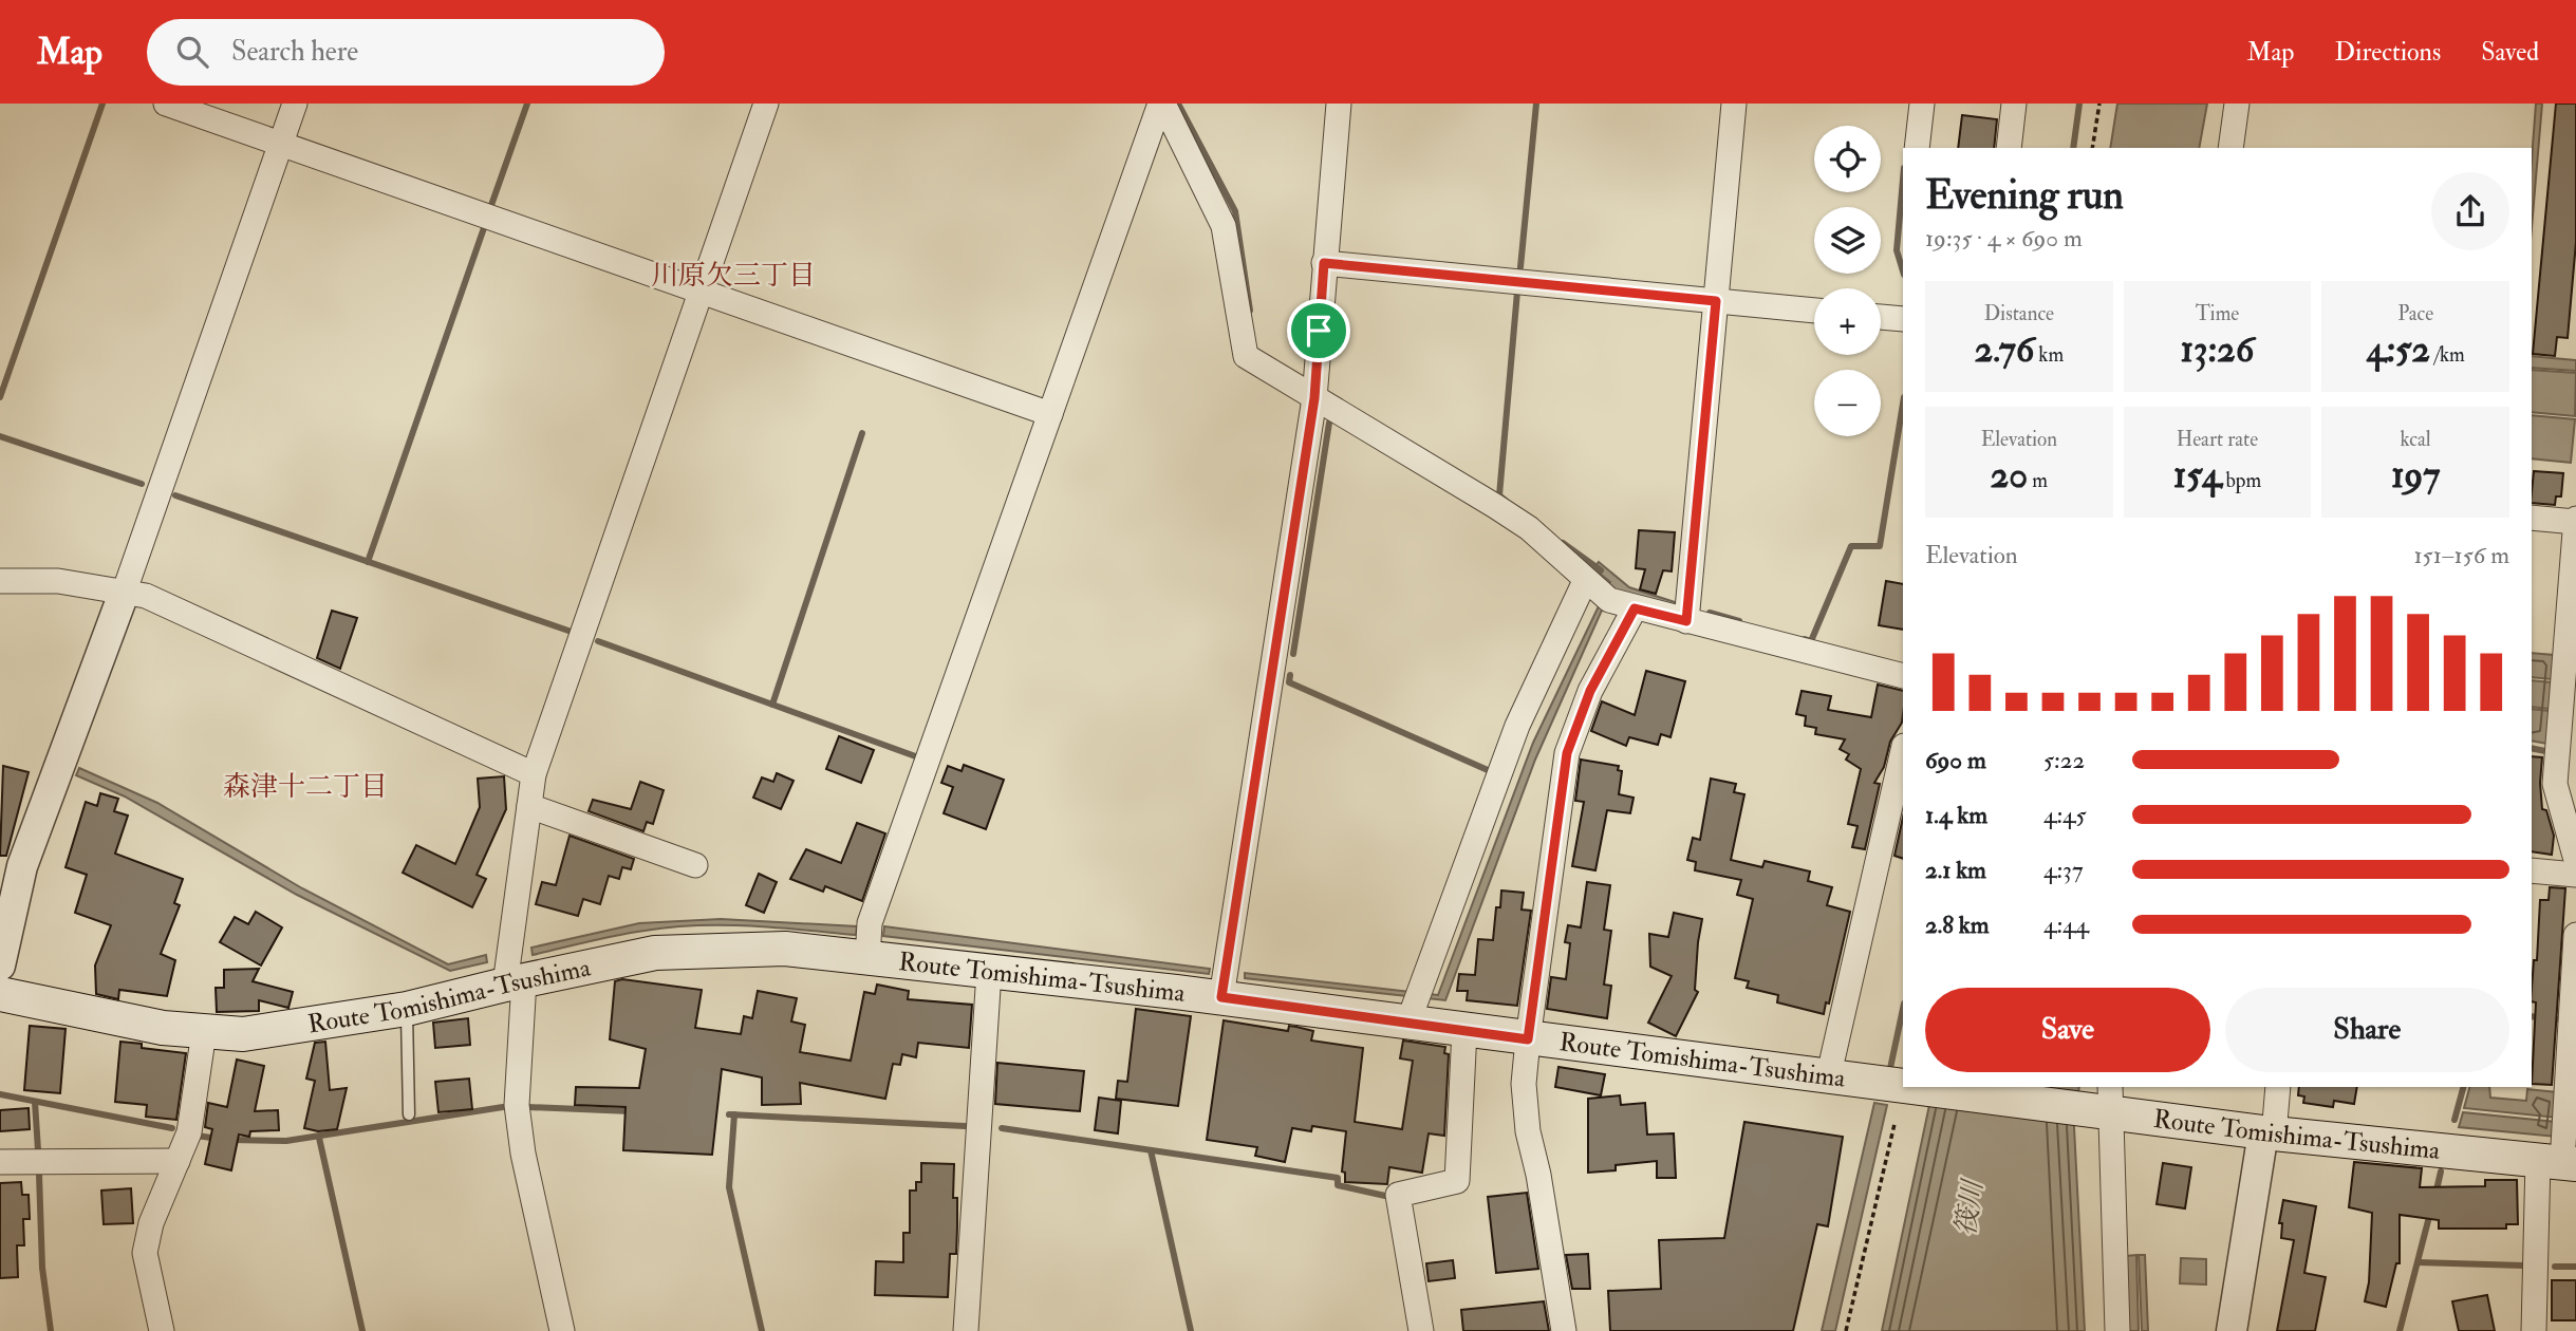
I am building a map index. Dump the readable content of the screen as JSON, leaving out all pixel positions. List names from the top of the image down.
{
  "streets": {
    "main road": ["Route Tomishima-Tsushima"]
  },
  "districts": ["川原欠三丁目", "森津十二丁目"],
  "water": ["筏川"],
  "page": {
    "header": "Map",
    "search": "Search here",
    "nav": ["Map", "Directions", "Saved"],
    "map_buttons": ["+", "−"],
    "heading": ["Evening run", "19:35 · 4 × 690 m"],
    "stats": [
      ["Distance", "2.76 km"],
      ["Time", "13:26"],
      ["Pace", "4:52 /km"],
      ["Elevation", "20 m"],
      ["Heart rate", "154 bpm"],
      ["kcal", "197"]
    ],
    "chart": ["Elevation", "151–156 m"],
    "list": [
      {
        "name": "690 m",
        "note": "5:22"
      },
      {
        "name": "1.4 km",
        "note": "4:45"
      },
      {
        "name": "2.1 km",
        "note": "4:37"
      },
      {
        "name": "2.8 km",
        "note": "4:44"
      }
    ],
    "buttons": ["Save", "Share"]
  }
}
